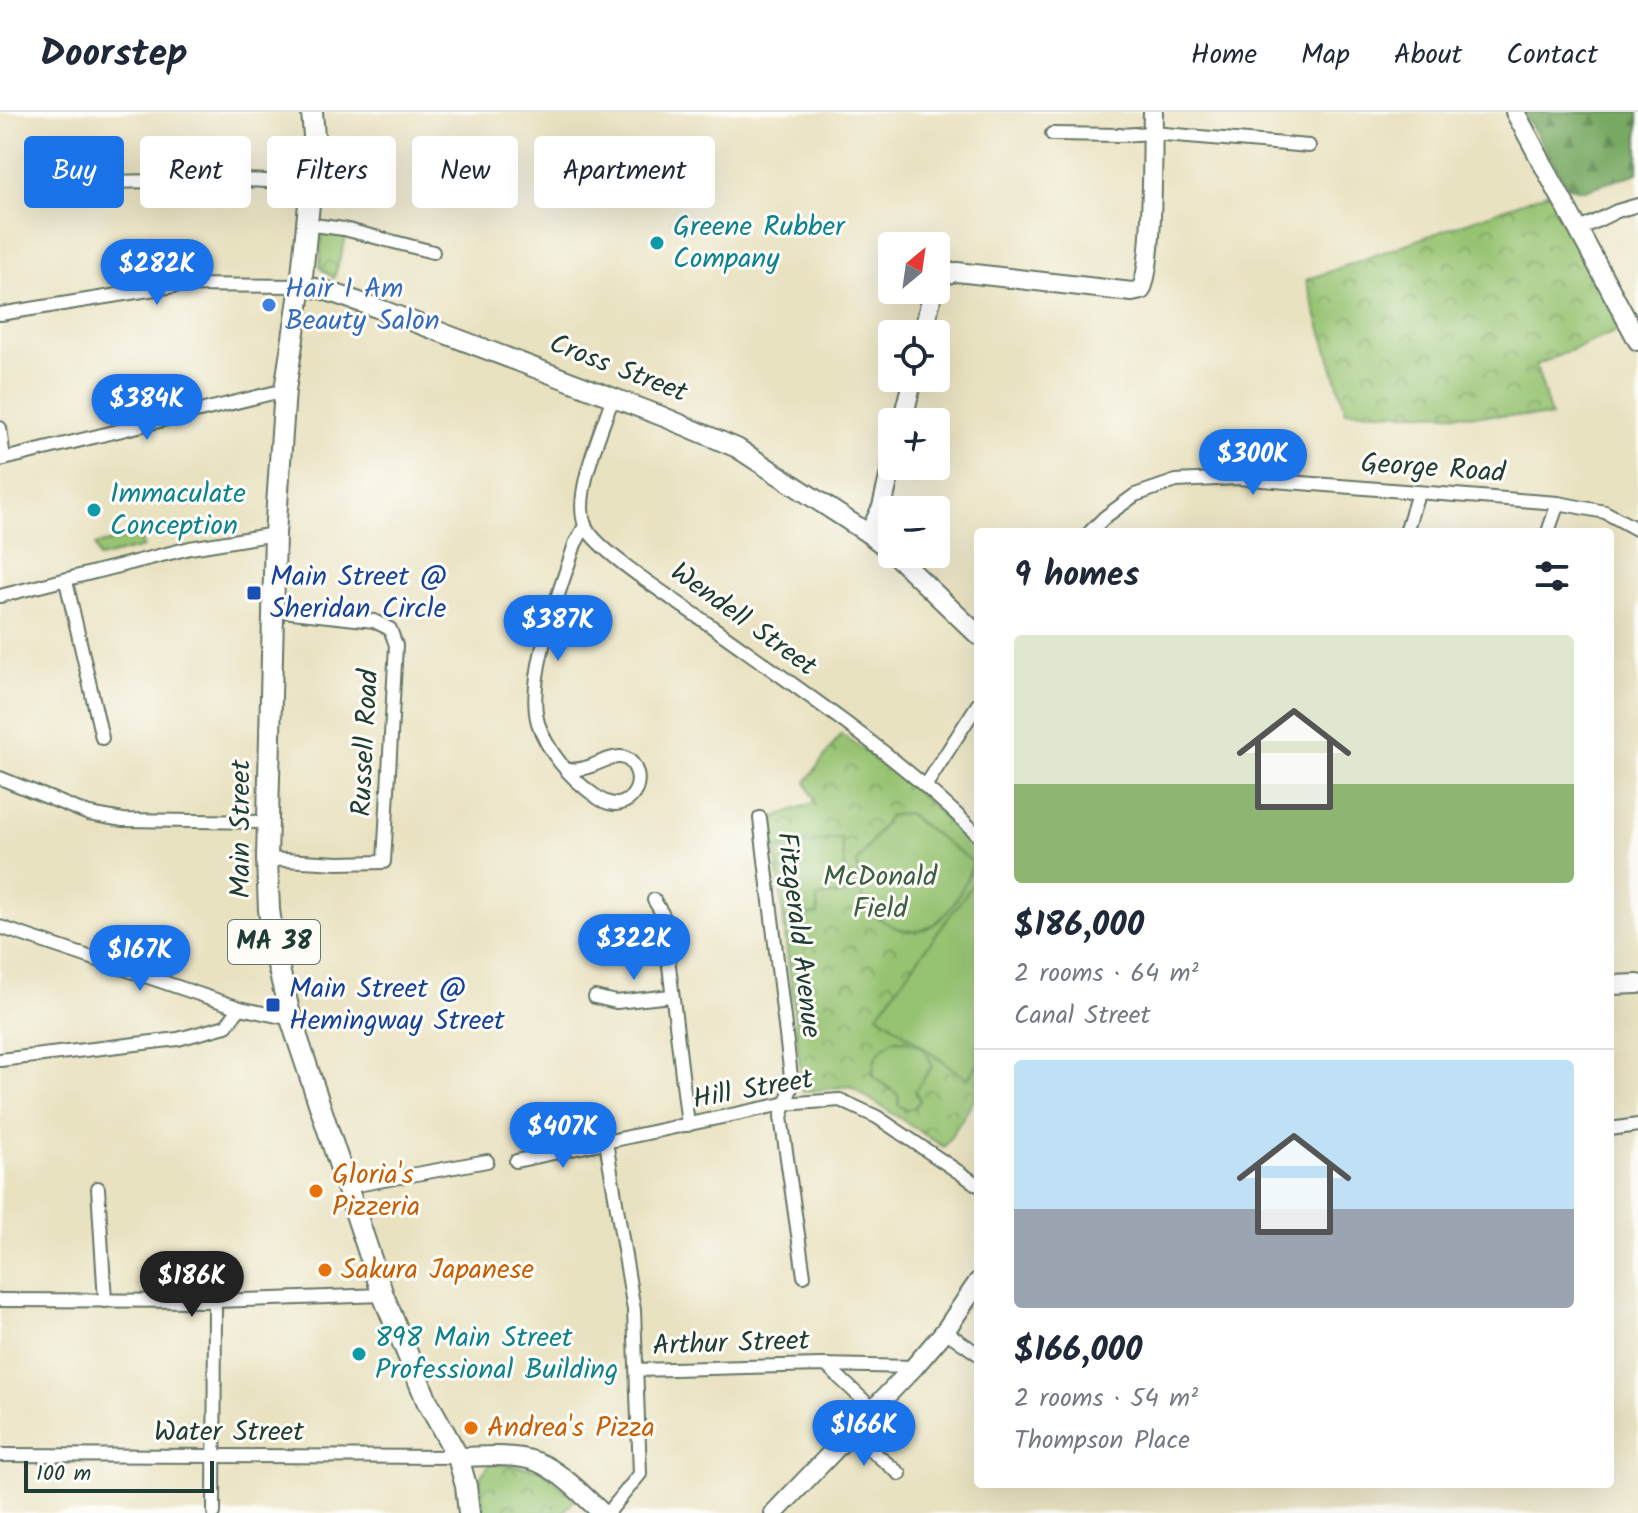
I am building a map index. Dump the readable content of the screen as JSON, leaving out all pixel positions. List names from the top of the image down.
{
  "streets": {
    "main road": ["Main Street", "MA 38"],
    "street": [
      "Cross Street",
      "George Road",
      "Wendell Street",
      "Russell Road",
      "Fitzgerald Avenue",
      "Hill Street",
      "Arthur Street",
      "Water Street"
    ]
  },
  "crossings": [
    ["Cross Street", "Main Street"],
    ["Russell Road", "Main Street"],
    ["Main Street", "Water Street"],
    ["Fitzgerald Avenue", "Hill Street"]
  ],
  "parks": ["McDonald Field"],
  "places": {
    "other": [
      "Greene Rubber Company",
      "Hair I Am Beauty Salon",
      "Immaculate Conception",
      "Gloria's Pizzeria",
      "Sakura Japanese",
      "898 Main Street Professional Building",
      "Andrea's Pizza"
    ],
    "transit": ["Main Street @ Sheridan Circle", "Main Street @ Hemingway Street"]
  },
  "scale_bar": "100 m",
  "north": "top right",
  "page": {
    "header": "Doorstep",
    "nav": [
      "Home",
      "Map",
      "About",
      "Contact"
    ],
    "chip": [
      "Buy",
      "Rent",
      "Filters",
      "New",
      "Apartment"
    ],
    "map_buttons": ["+", "−"],
    "price": [
      "$282K",
      "$384K",
      "$300K",
      "$387K",
      "$322K",
      "$167K",
      "$407K",
      "$186K",
      "$166K"
    ],
    "heading": "9 homes",
    "list": [
      {
        "name": "$186,000",
        "note": "2 rooms · 64 m² · Canal Street"
      },
      {
        "name": "$166,000",
        "note": "2 rooms · 54 m² · Thompson Place"
      }
    ],
    "scale": "100 m"
  }
}
